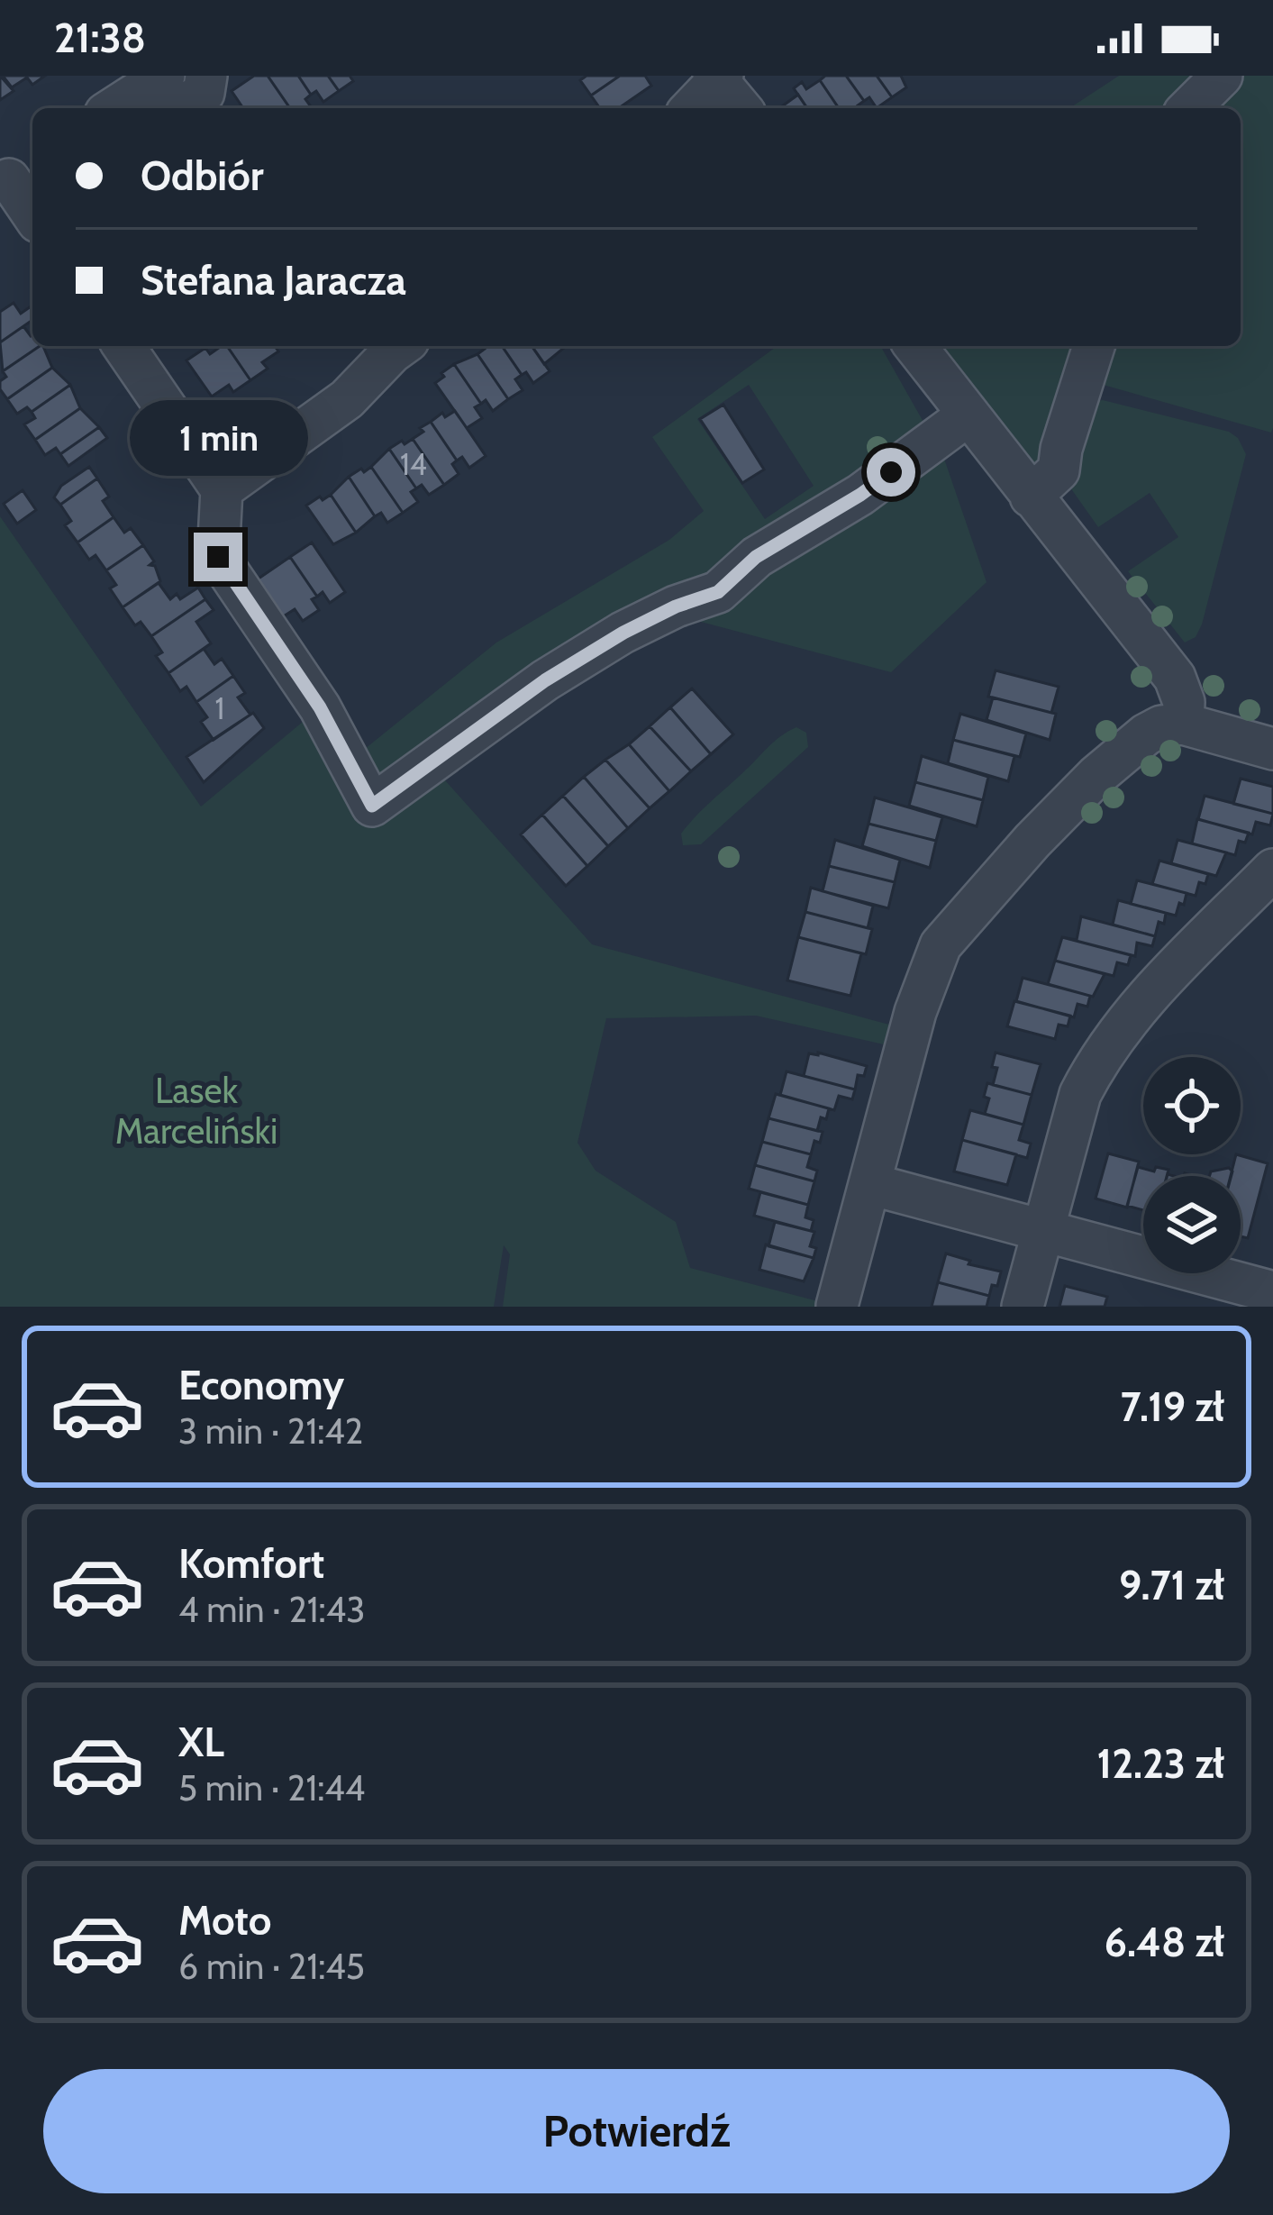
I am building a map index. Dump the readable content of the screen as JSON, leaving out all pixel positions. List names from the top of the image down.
{
  "parks": ["Lasek Marceliński"],
  "house_numbers": ["14", "1"],
  "page": {
    "status": "21:38",
    "banner": ["Odbiór", "Stefana Jaracza"],
    "bubble": "1 min",
    "list": [
      {
        "name": "Economy",
        "note": "3 min · 21:42",
        "value": "7.19 zł"
      },
      {
        "name": "Komfort",
        "note": "4 min · 21:43",
        "value": "9.71 zł"
      },
      {
        "name": "XL",
        "note": "5 min · 21:44",
        "value": "12.23 zł"
      },
      {
        "name": "Moto",
        "note": "6 min · 21:45",
        "value": "6.48 zł"
      }
    ],
    "buttons": "Potwierdź"
  }
}
